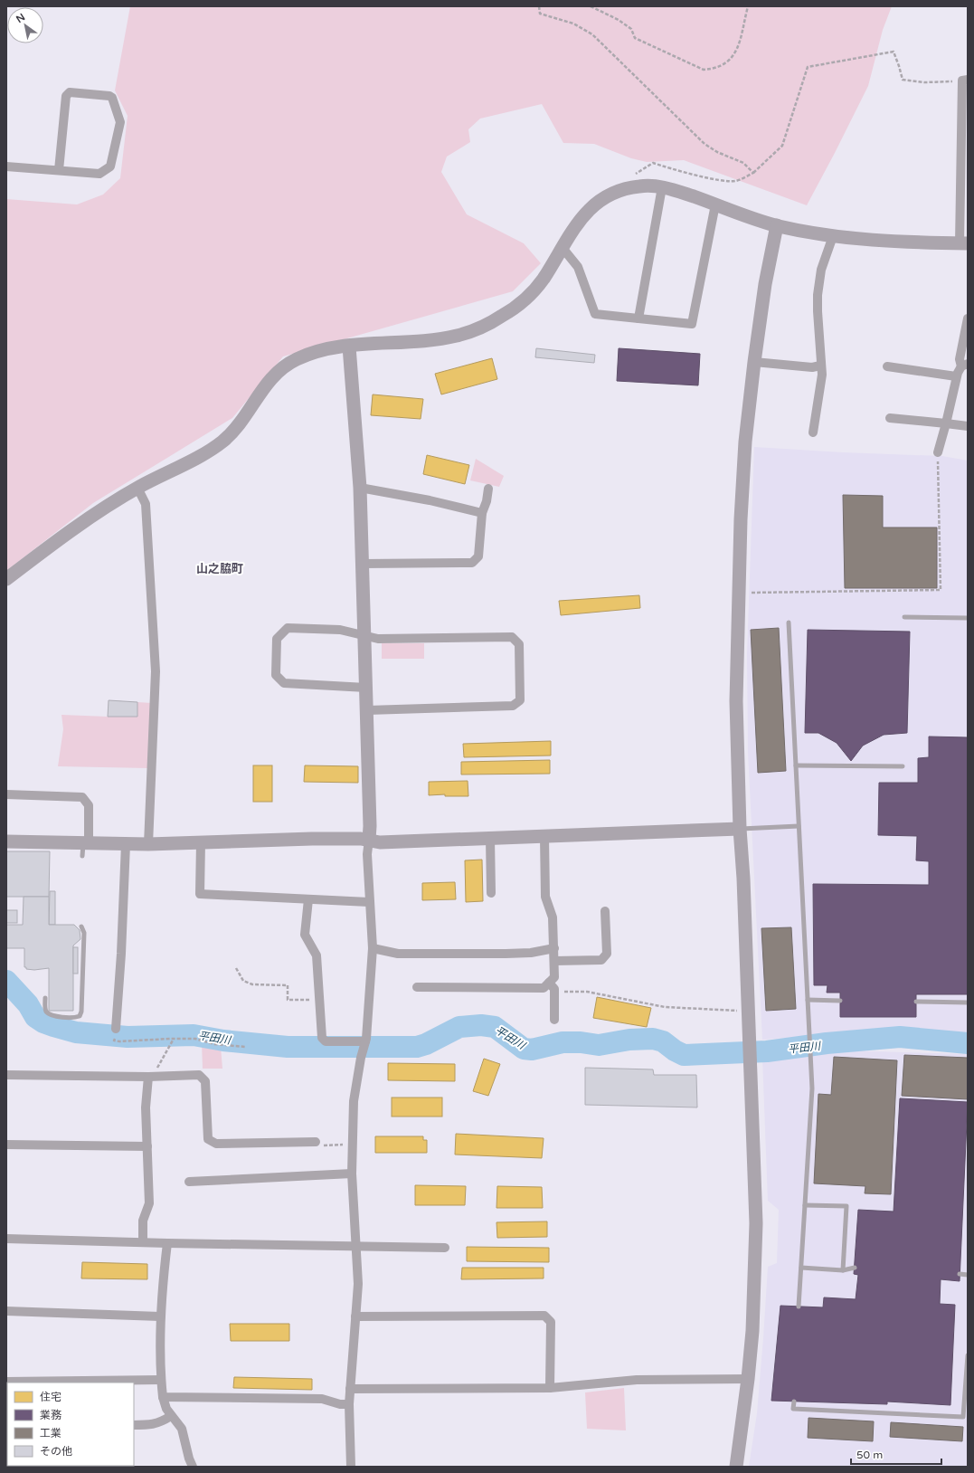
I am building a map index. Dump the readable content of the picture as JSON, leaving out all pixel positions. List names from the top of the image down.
{
  "districts": ["山之脇町"],
  "water": ["平田川"],
  "legend": [
    "住宅",
    "業務",
    "工業",
    "その他"
  ],
  "scale_bar": "50 m",
  "north": "top left"
}
